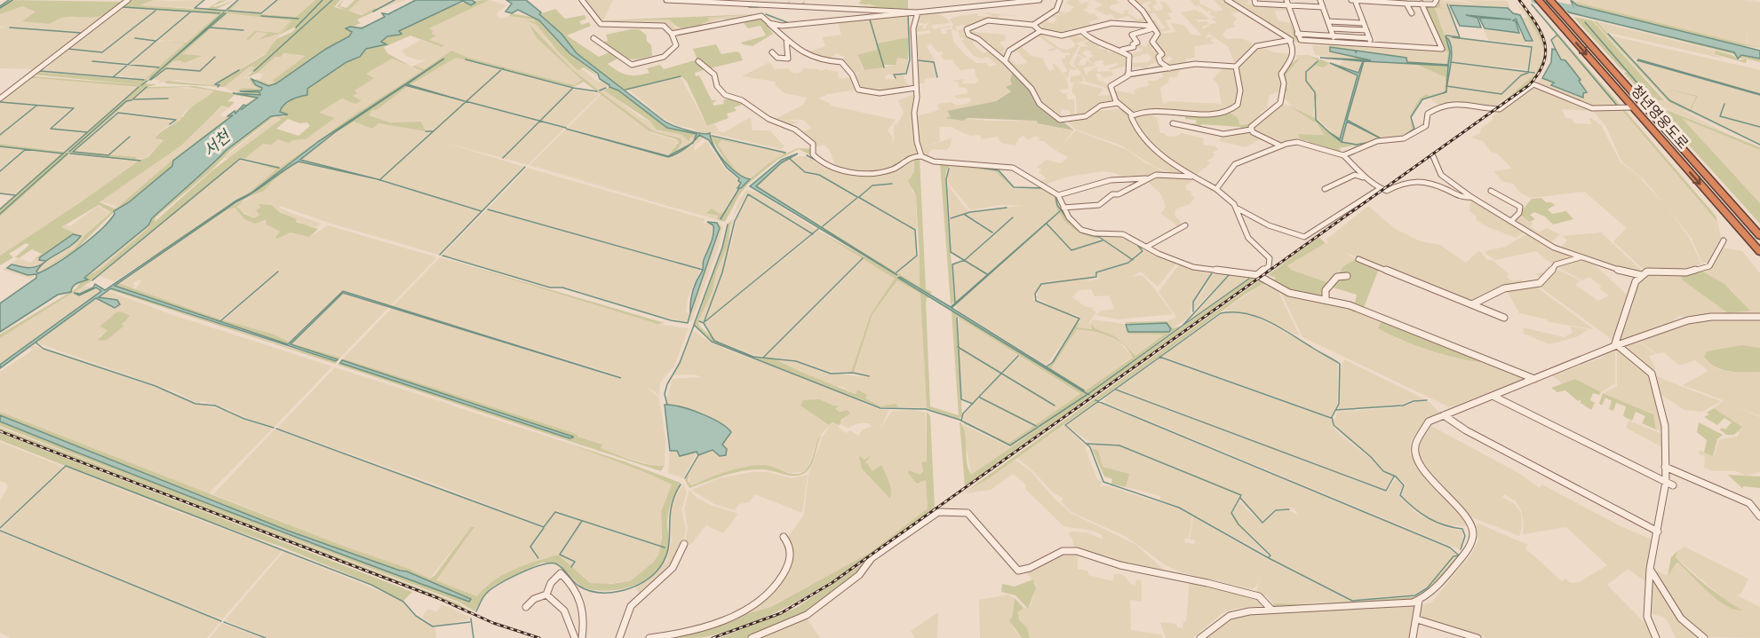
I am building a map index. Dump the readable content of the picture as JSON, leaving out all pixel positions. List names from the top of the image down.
{
  "streets": {
    "highway": ["청년영웅도로"]
  },
  "water": ["서천"]
}
